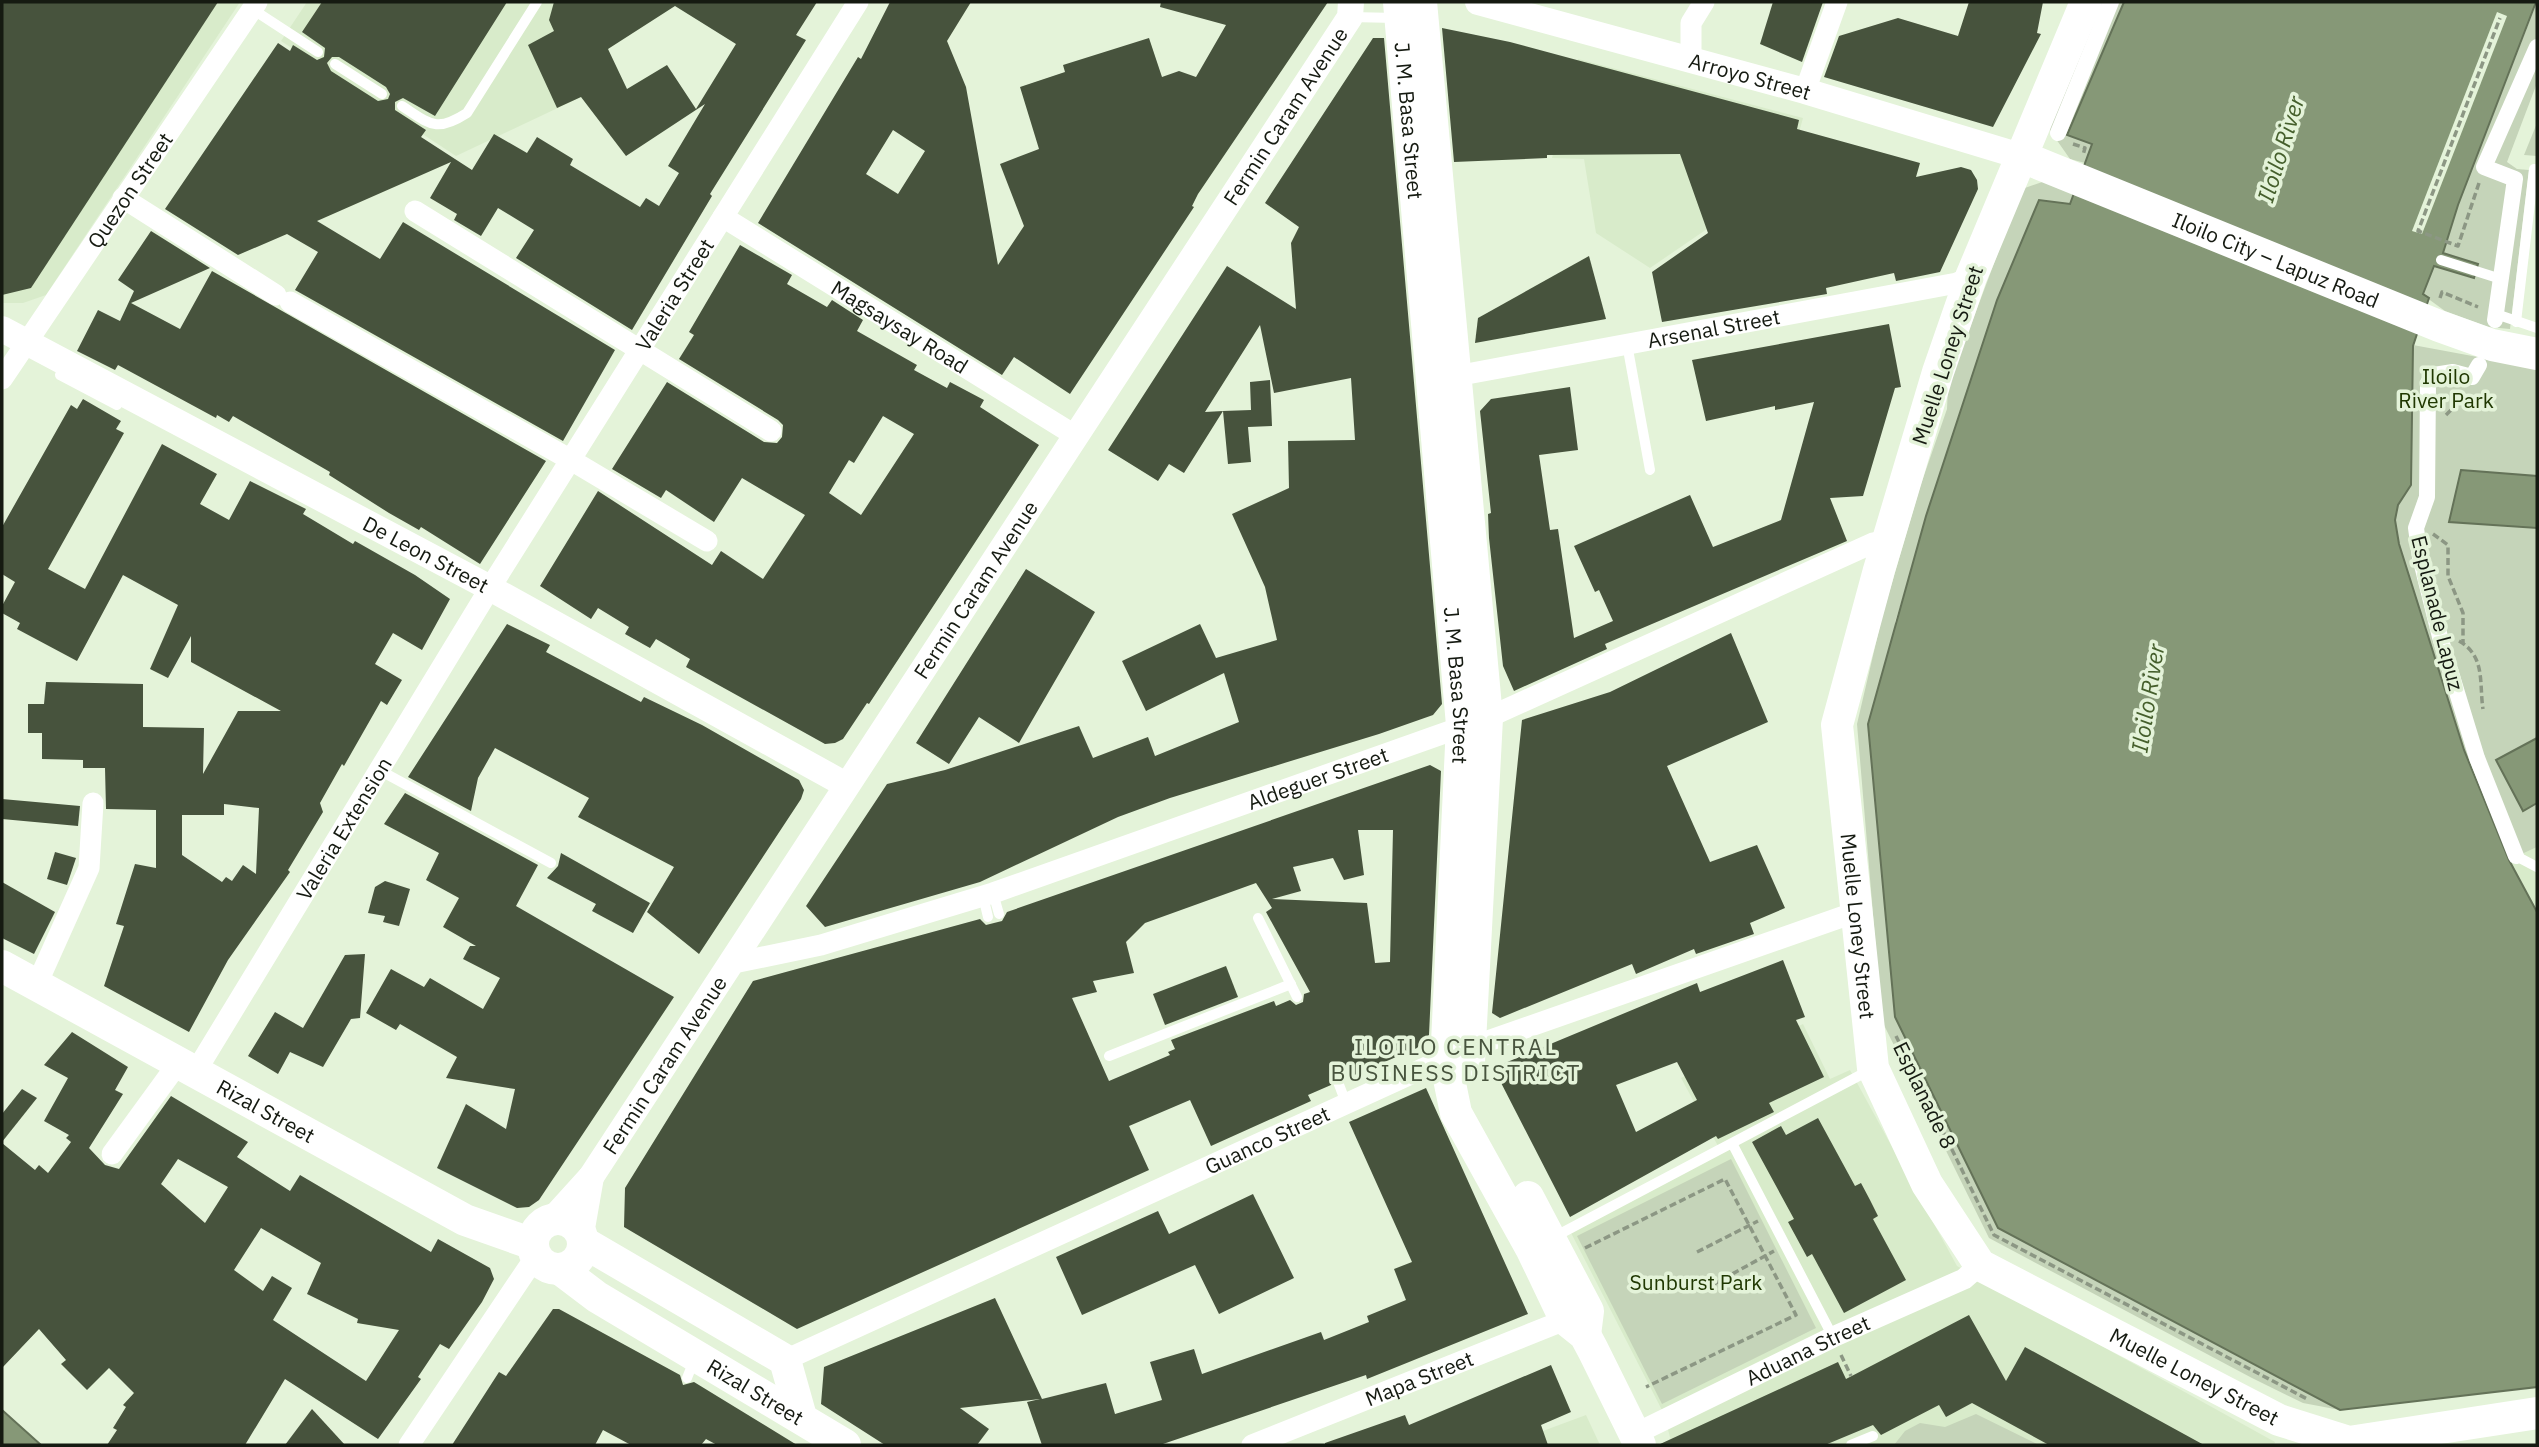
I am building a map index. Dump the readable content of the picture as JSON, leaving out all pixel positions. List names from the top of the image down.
{
  "streets": {
    "main road": [
      "J. M. Basa Street",
      "Iloilo City – Lapuz Road",
      "Muelle Loney Street",
      "Rizal Street"
    ],
    "street": [
      "Arroyo Street",
      "Fermin Caram Avenue",
      "Quezon Street",
      "Valeria Street",
      "Magsaysay Road",
      "Arsenal Street",
      "De Leon Street",
      "Esplanade Lapuz",
      "Aldeguer Street",
      "Valeria Extension",
      "Guanco Street",
      "Aduana Street",
      "Mapa Street"
    ],
    "path": ["Esplanade 8"]
  },
  "crossings": [
    ["Arroyo Street", "Iloilo City – Lapuz Road"],
    ["Arroyo Street", "Muelle Loney Street"],
    ["Fermin Caram Avenue", "Magsaysay Road"],
    ["Fermin Caram Avenue", "De Leon Street"],
    ["Fermin Caram Avenue", "Aldeguer Street"],
    ["Fermin Caram Avenue", "Rizal Street"],
    ["J. M. Basa Street", "Arsenal Street"],
    ["J. M. Basa Street", "Aldeguer Street"],
    ["J. M. Basa Street", "Guanco Street"],
    ["J. M. Basa Street", "Aduana Street"],
    ["J. M. Basa Street", "Mapa Street"],
    ["Quezon Street", "De Leon Street"],
    ["Iloilo City – Lapuz Road", "Muelle Loney Street"],
    ["Valeria Street", "Magsaysay Road"],
    ["Valeria Street", "De Leon Street"],
    ["Valeria Street", "Valeria Extension"],
    ["Arsenal Street", "Muelle Loney Street"],
    ["Muelle Loney Street", "Aldeguer Street"],
    ["Muelle Loney Street", "Guanco Street"],
    ["Muelle Loney Street", "Aduana Street"],
    ["De Leon Street", "Valeria Extension"],
    ["Valeria Extension", "Rizal Street"],
    ["Rizal Street", "Guanco Street"]
  ],
  "districts": ["ILOILO CENTRAL BUSINESS DISTRICT"],
  "water": ["Iloilo River"],
  "parks": ["Iloilo River Park", "Sunburst Park"]
}
